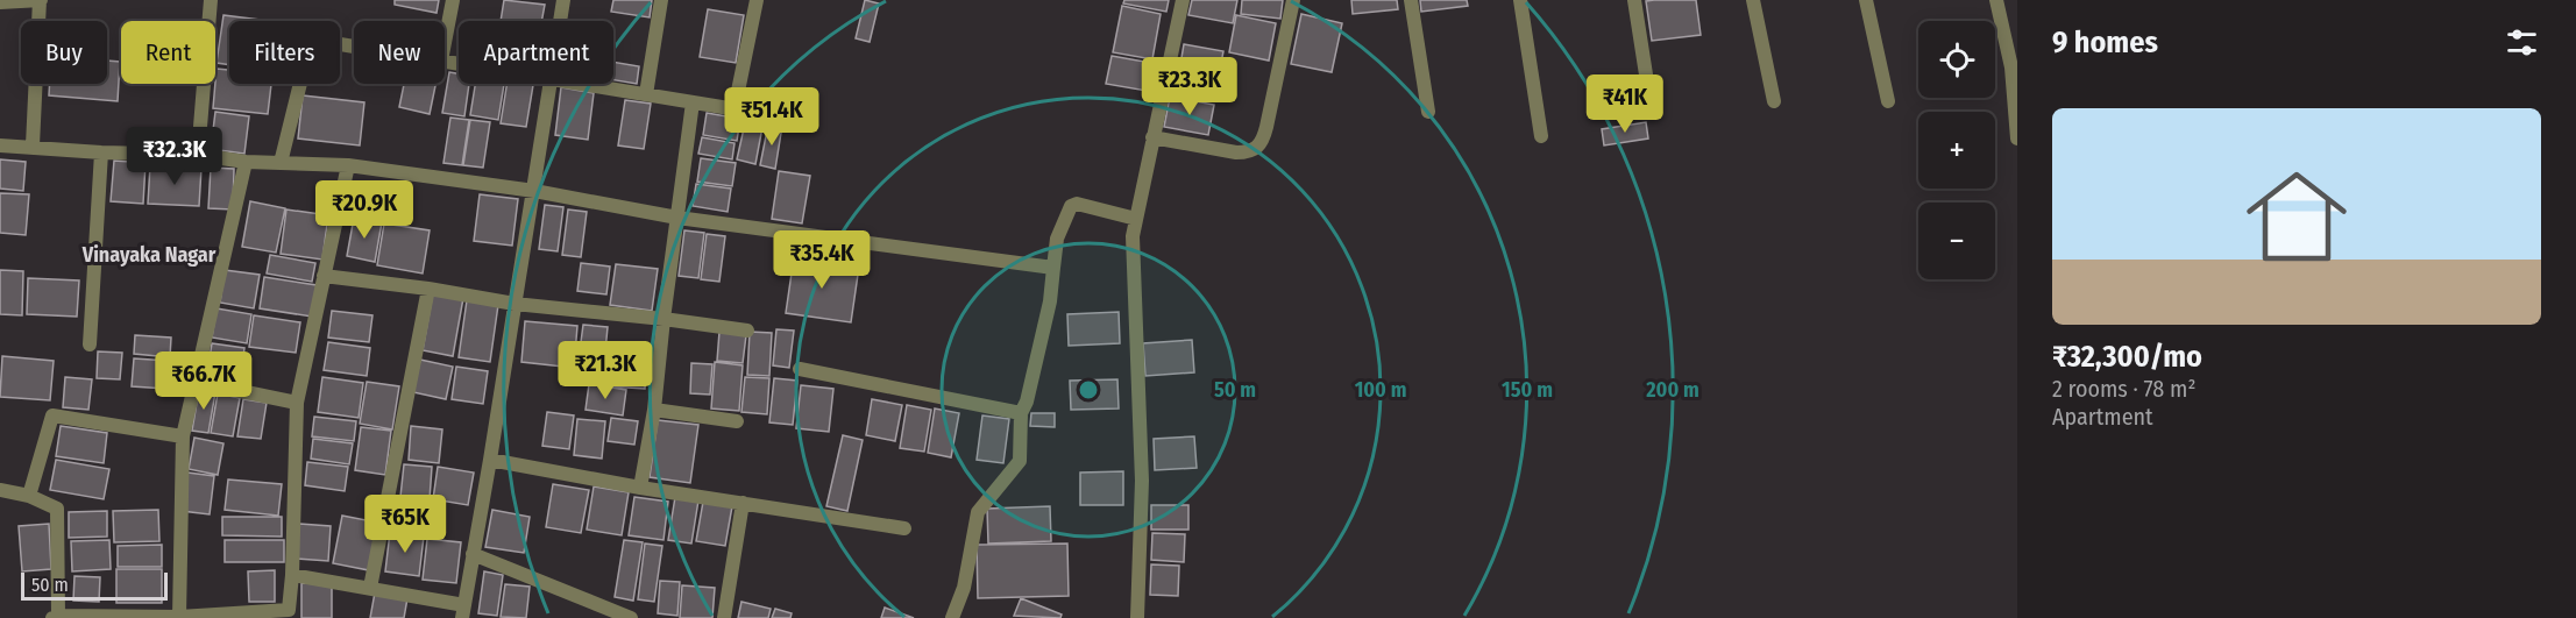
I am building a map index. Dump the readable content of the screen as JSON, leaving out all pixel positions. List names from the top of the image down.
{
  "districts": ["Vinayaka Nagar"],
  "scale_bar": "50 m",
  "page": {
    "heading": "9 homes",
    "map_buttons": ["+", "−"],
    "chip": [
      "Buy",
      "Rent",
      "Filters",
      "New",
      "Apartment"
    ],
    "price": [
      "₹23.3K",
      "₹41K",
      "₹51.4K",
      "₹32.3K",
      "₹20.9K",
      "₹35.4K",
      "₹21.3K",
      "₹66.7K",
      "₹65K"
    ],
    "list": [
      {
        "name": "₹32,300/mo",
        "note": "2 rooms · 78 m² · Apartment"
      }
    ],
    "scale": "50 m"
  },
  "rings": [
    "50 m",
    "100 m",
    "150 m",
    "200 m"
  ]
}
